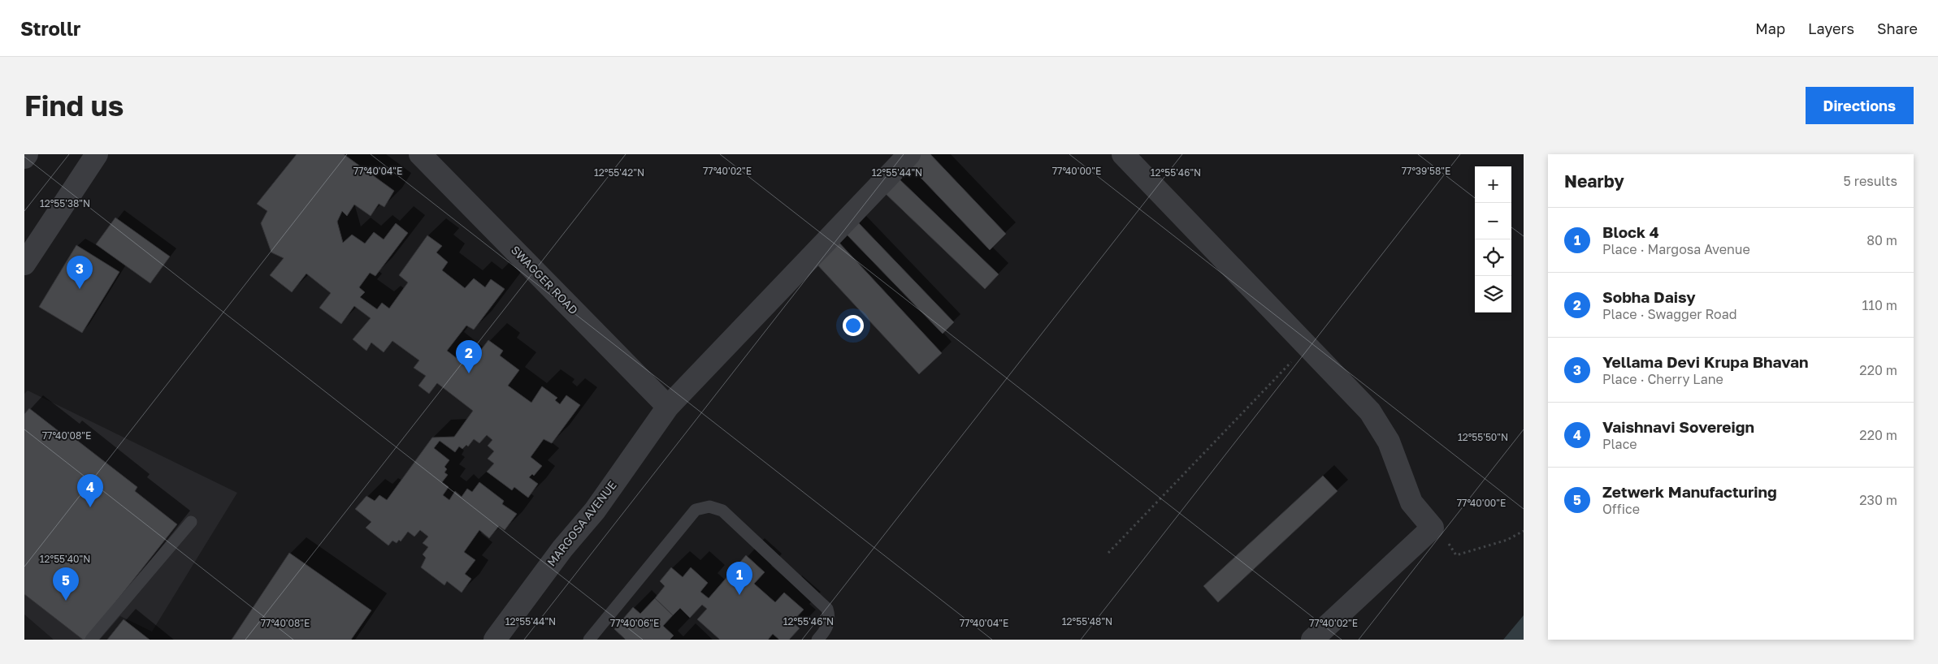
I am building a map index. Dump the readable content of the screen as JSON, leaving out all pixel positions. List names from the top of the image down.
{
  "streets": {
    "street": ["SWAGGER ROAD", "MARGOSA AVENUE"]
  },
  "crossings": [
    ["SWAGGER ROAD", "MARGOSA AVENUE"]
  ],
  "page": {
    "header": "Strollr",
    "nav": ["Map", "Layers", "Share"],
    "buttons": "Directions",
    "title": "Find us",
    "heading": ["Nearby", "5 results"],
    "map_buttons": ["+", "−"],
    "list": [
      {
        "mark": "1",
        "name": "Block 4",
        "note": "Place · Margosa Avenue",
        "value": "80 m"
      },
      {
        "mark": "2",
        "name": "Sobha Daisy",
        "note": "Place · Swagger Road",
        "value": "110 m"
      },
      {
        "mark": "3",
        "name": "Yellama Devi Krupa Bhavan",
        "note": "Place · Cherry Lane",
        "value": "220 m"
      },
      {
        "mark": "4",
        "name": "Vaishnavi Sovereign",
        "note": "Place",
        "value": "220 m"
      },
      {
        "mark": "5",
        "name": "Zetwerk Manufacturing",
        "note": "Office",
        "value": "230 m"
      }
    ],
    "pins": [
      "3",
      "2",
      "4",
      "1",
      "5"
    ]
  },
  "coordinates": [
    "77°40'04\"E",
    "77°40'02\"E",
    "77°40'00\"E",
    "77°39'58\"E",
    "12°55'42\"N",
    "12°55'44\"N",
    "12°55'46\"N",
    "12°55'38\"N",
    "77°40'08\"E",
    "12°55'50\"N",
    "12°55'40\"N",
    "12°55'48\"N",
    "77°40'06\"E"
  ]
}
